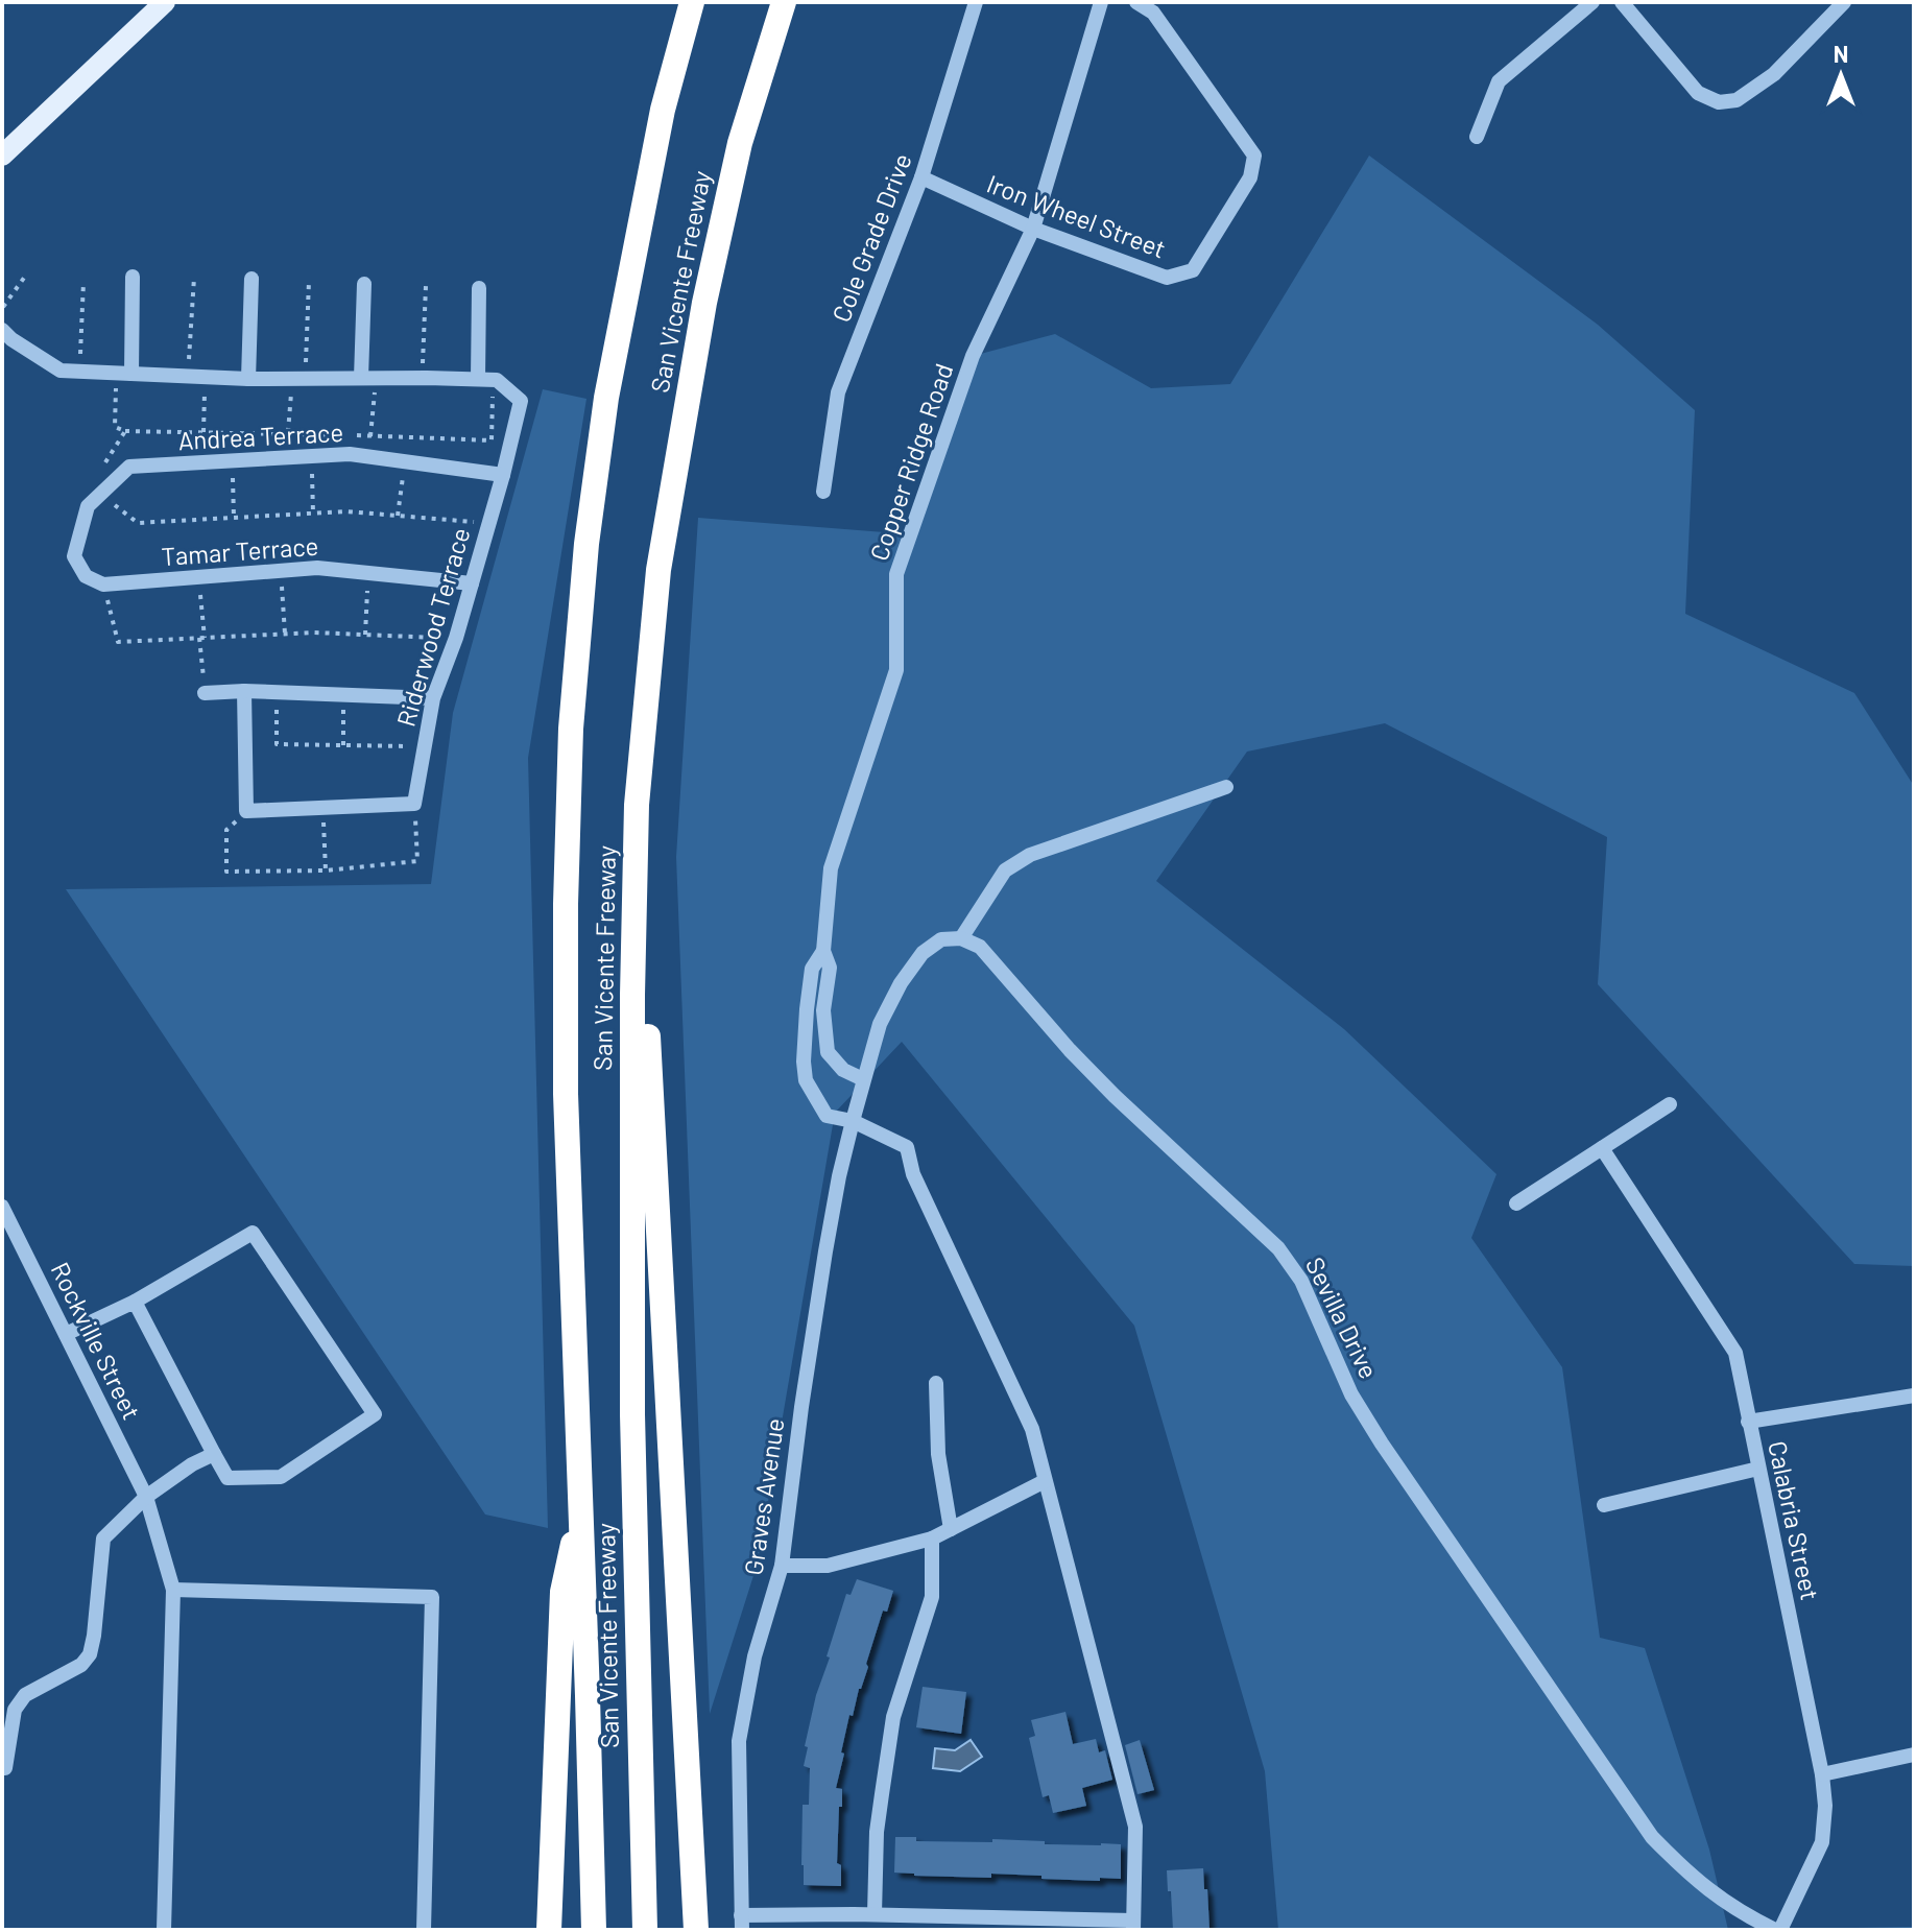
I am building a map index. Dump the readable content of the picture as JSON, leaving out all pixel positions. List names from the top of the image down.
{
  "streets": {
    "highway": ["San Vicente Freeway"],
    "street": [
      "Iron Wheel Street",
      "Cole Grade Drive",
      "Andrea Terrace",
      "Copper Ridge Road",
      "Tamar Terrace",
      "Riderwood Terrace",
      "Sevilla Drive",
      "Rockville Street",
      "Graves Avenue",
      "Calabria Street"
    ]
  },
  "crossings": [
    ["Iron Wheel Street", "Cole Grade Drive"],
    ["Iron Wheel Street", "Copper Ridge Road"],
    ["Andrea Terrace", "Tamar Terrace"],
    ["Andrea Terrace", "Riderwood Terrace"],
    ["Copper Ridge Road", "Graves Avenue"],
    ["Tamar Terrace", "Riderwood Terrace"],
    ["Sevilla Drive", "Calabria Street"]
  ],
  "north": "top"
}
